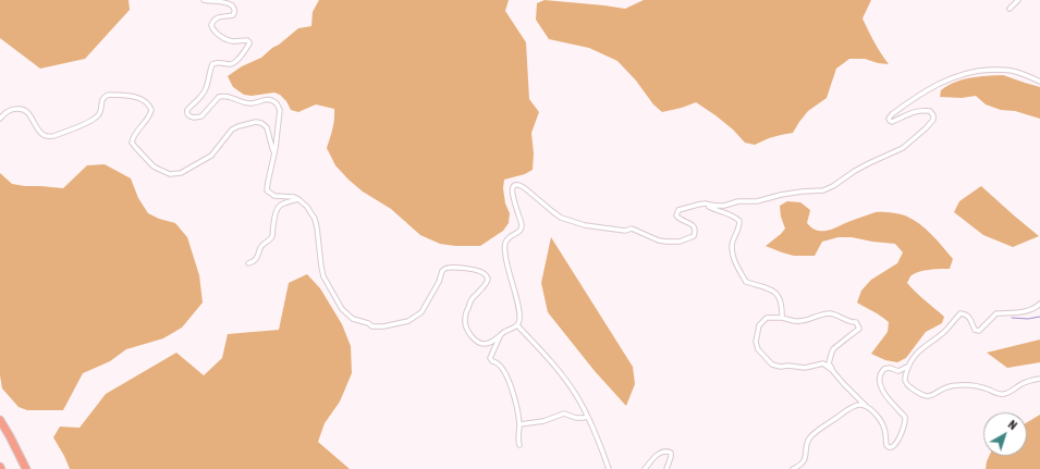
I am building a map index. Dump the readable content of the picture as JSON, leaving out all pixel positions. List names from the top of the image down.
{
  "north": "top right"
}
